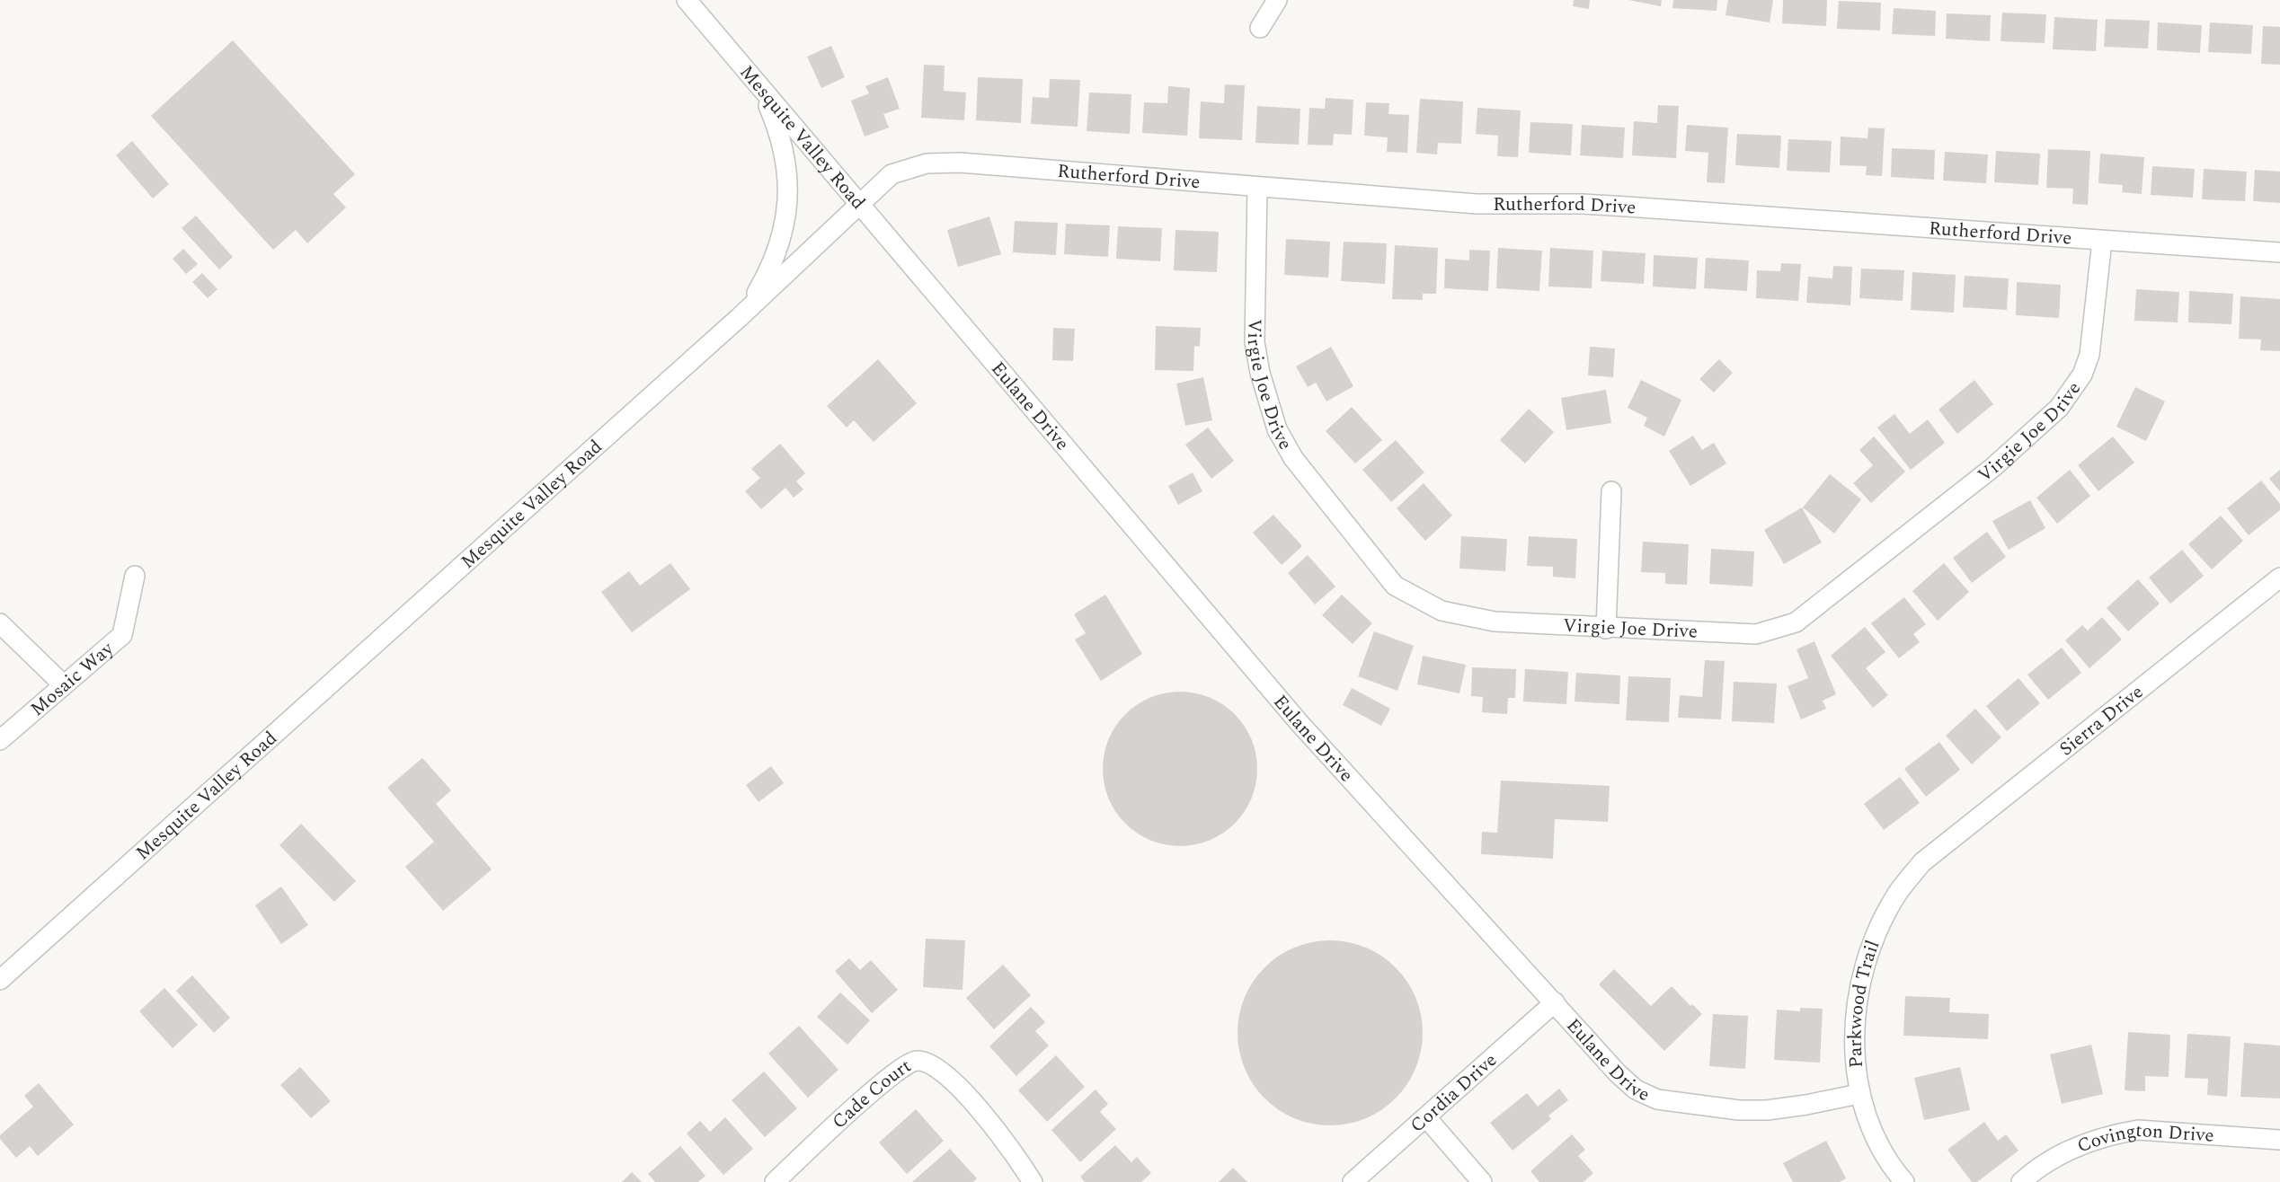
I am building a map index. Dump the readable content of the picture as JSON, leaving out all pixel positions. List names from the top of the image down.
{
  "streets": {
    "street": [
      "Mesquite Valley Road",
      "Rutherford Drive",
      "Virgie Joe Drive",
      "Eulane Drive",
      "Mosaic Way",
      "Sierra Drive",
      "Parkwood Trail",
      "Cordia Drive",
      "Cade Court",
      "Covington Drive"
    ]
  },
  "crossings": [
    ["Mesquite Valley Road", "Rutherford Drive"],
    ["Mesquite Valley Road", "Eulane Drive"],
    ["Rutherford Drive", "Virgie Joe Drive"],
    ["Rutherford Drive", "Eulane Drive"],
    ["Eulane Drive", "Parkwood Trail"],
    ["Eulane Drive", "Cordia Drive"],
    ["Sierra Drive", "Parkwood Trail"]
  ]
}
